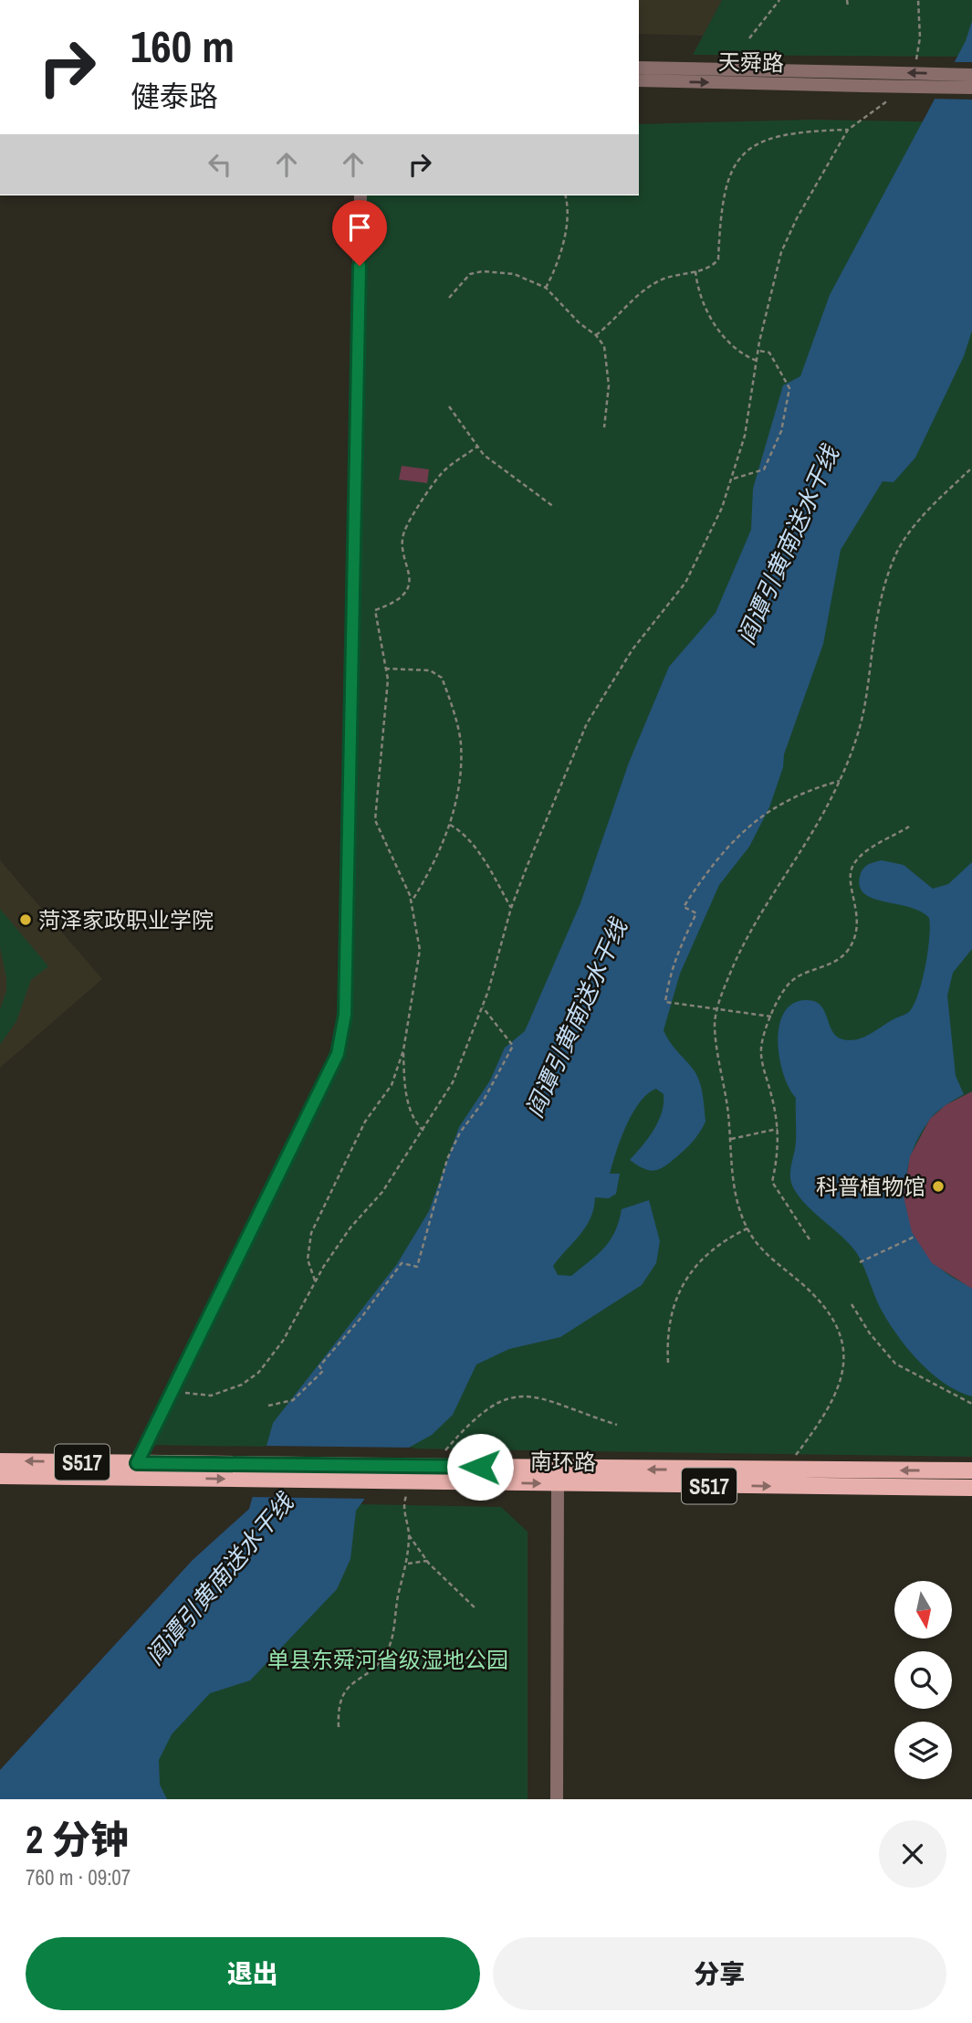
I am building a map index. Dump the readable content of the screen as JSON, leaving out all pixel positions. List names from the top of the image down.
{
  "streets": {
    "main road": ["南环路", "S517"],
    "street": ["天舜路"]
  },
  "water": ["阎谭引黄南送水干线"],
  "parks": ["单县东舜河省级湿地公园"],
  "places": ["菏泽家政职业学院", "科普植物馆"],
  "north": "bottom",
  "page": {
    "turn": ["160 m", "健泰路"],
    "heading": ["2 分钟", "760 m · 09:07"],
    "buttons": ["退出", "分享"]
  }
}
